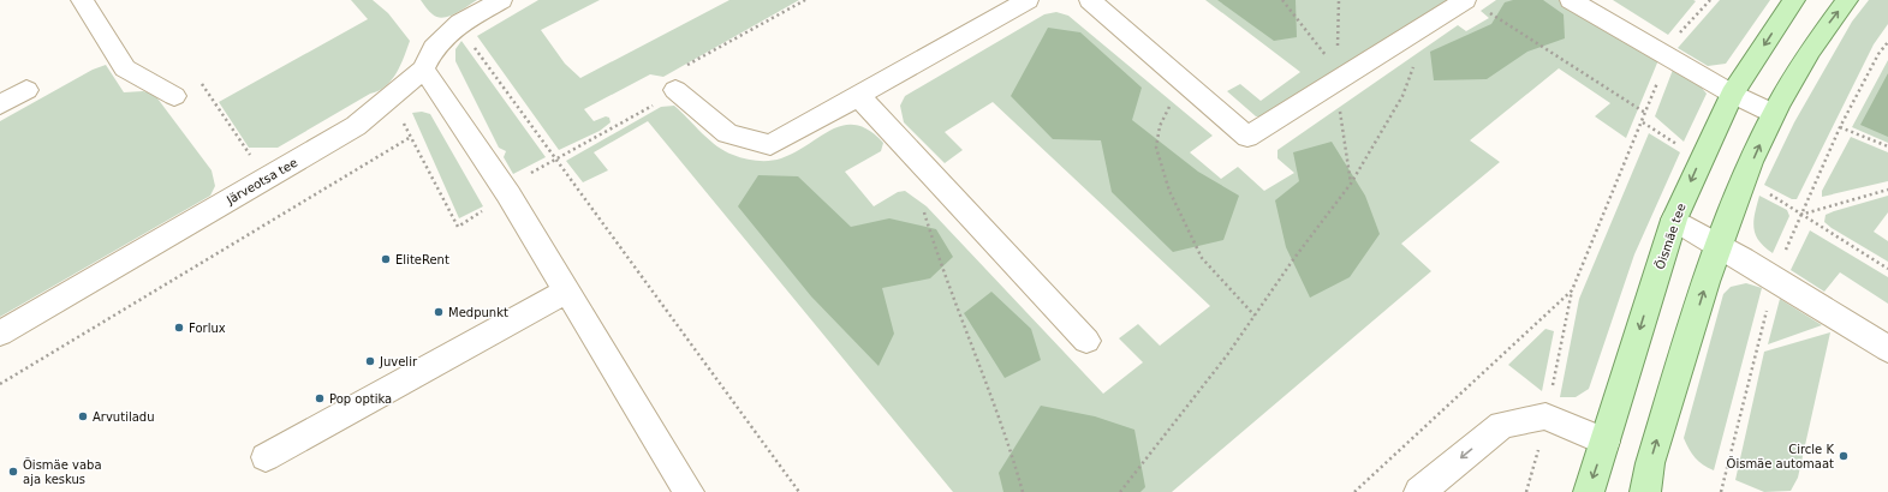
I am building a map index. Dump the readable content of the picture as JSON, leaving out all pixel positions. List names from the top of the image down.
{
  "streets": {
    "main road": ["Õismäe tee"],
    "street": ["Järveotsa tee"]
  },
  "places": [
    "EliteRent",
    "Medpunkt",
    "Forlux",
    "Juvelir",
    "Pop optika",
    "Arvutiladu",
    "Circle K Õismäe automaat",
    "Õismäe vaba aja keskus"
  ]
}
